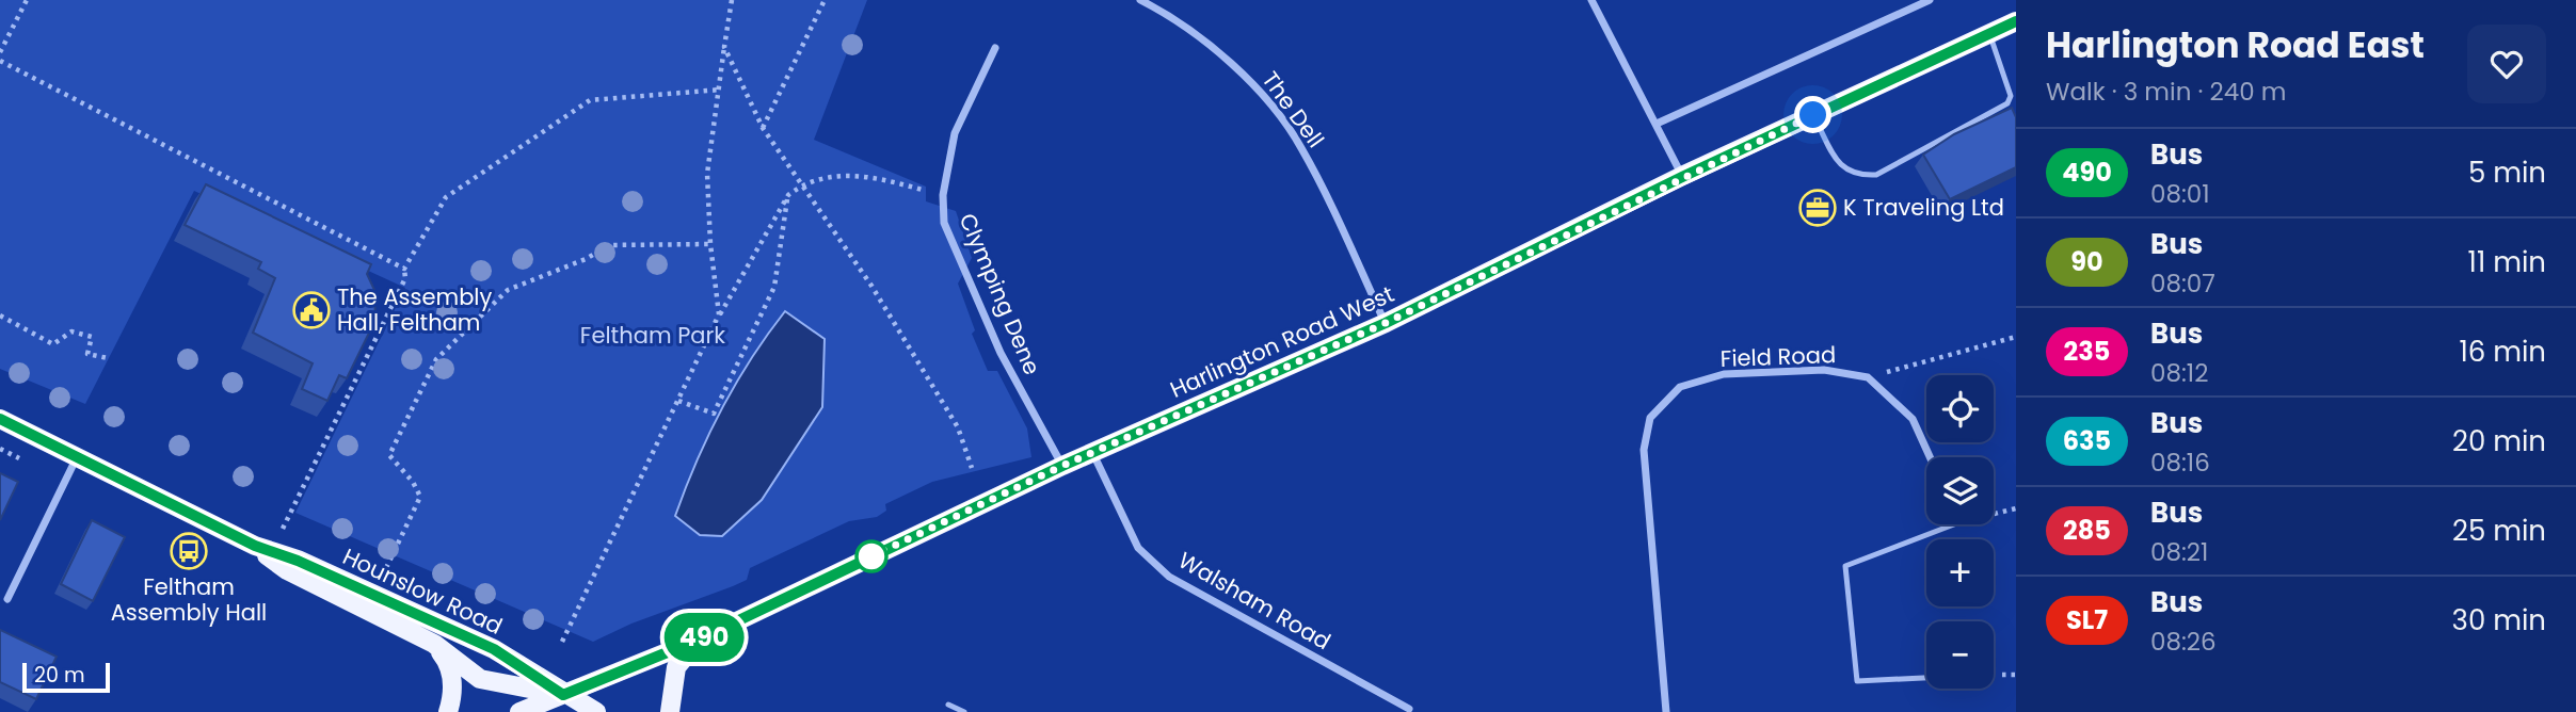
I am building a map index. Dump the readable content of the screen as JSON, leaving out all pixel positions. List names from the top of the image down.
{
  "streets": {
    "main road": ["Harlington Road West", "Hounslow Road"],
    "street": [
      "The Dell",
      "Clymping Dene",
      "Field Road",
      "Walsham Road"
    ]
  },
  "crossings": [
    ["The Dell", "Harlington Road West"],
    ["Clymping Dene", "Harlington Road West"],
    ["Harlington Road West", "Hounslow Road"],
    ["Harlington Road West", "Walsham Road"]
  ],
  "parks": ["Feltham Park"],
  "places": {
    "office": ["K Traveling Ltd"],
    "public building": ["The Assembly Hall, Feltham"],
    "bus stop": ["Feltham Assembly Hall"]
  },
  "lines": ["bus line 490"],
  "scale_bar": "20 m",
  "page": {
    "on_map": "490",
    "heading": ["Harlington Road East", "Walk · 3 min · 240 m"],
    "list": [
      {
        "mark": "490",
        "name": "Bus",
        "note": "08:01",
        "value": "5 min"
      },
      {
        "mark": "90",
        "name": "Bus",
        "note": "08:07",
        "value": "11 min"
      },
      {
        "mark": "235",
        "name": "Bus",
        "note": "08:12",
        "value": "16 min"
      },
      {
        "mark": "635",
        "name": "Bus",
        "note": "08:16",
        "value": "20 min"
      },
      {
        "mark": "285",
        "name": "Bus",
        "note": "08:21",
        "value": "25 min"
      },
      {
        "mark": "SL7",
        "name": "Bus",
        "note": "08:26",
        "value": "30 min"
      }
    ],
    "map_buttons": ["+", "−"],
    "scale": "20 m"
  }
}
